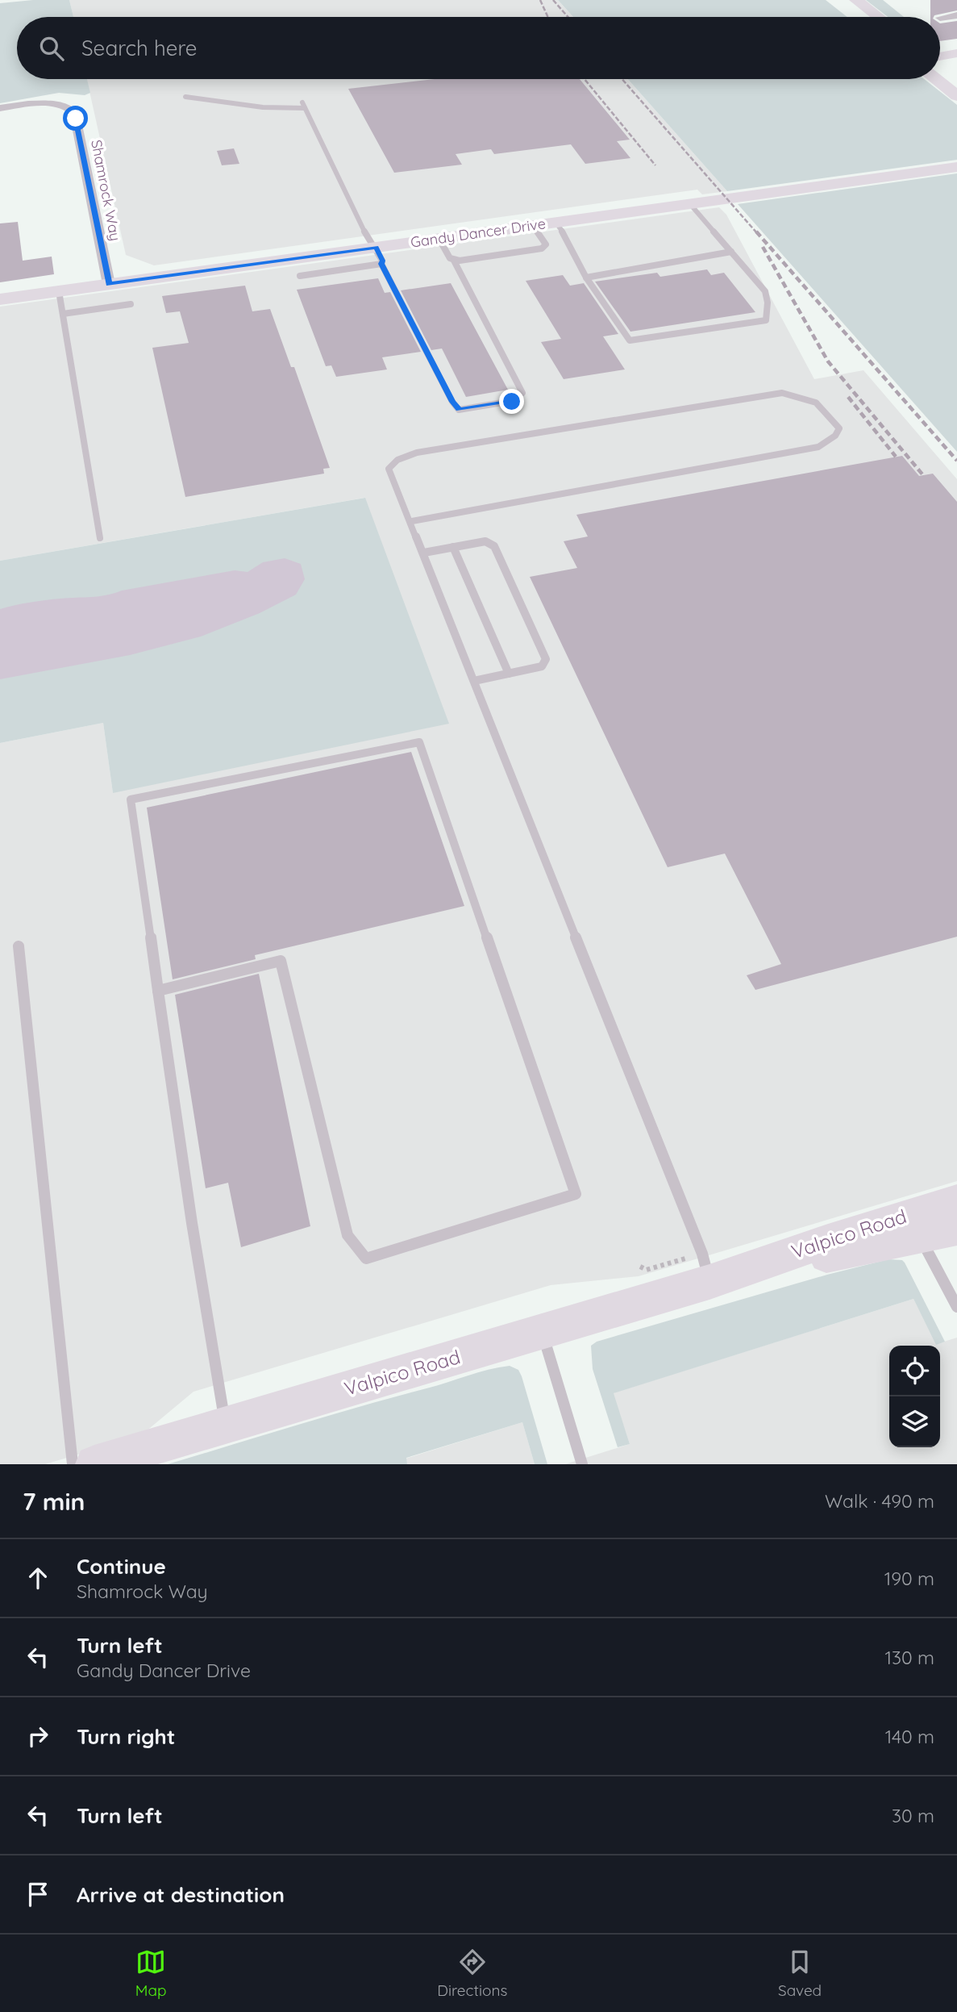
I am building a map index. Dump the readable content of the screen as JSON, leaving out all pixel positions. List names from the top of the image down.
{
  "streets": {
    "street": ["Shamrock Way", "Gandy Dancer Drive", "Valpico Road"]
  },
  "crossings": [
    ["Shamrock Way", "Gandy Dancer Drive"]
  ],
  "page": {
    "search": "Search here",
    "heading": ["7 min", "Walk · 490 m"],
    "list": [
      ["Continue", "Shamrock Way", "190 m"],
      ["Turn left", "Gandy Dancer Drive", "130 m"],
      ["Turn right", "140 m"],
      ["Turn left", "30 m"],
      "Arrive at destination"
    ],
    "nav": ["Map", "Directions", "Saved"]
  }
}
